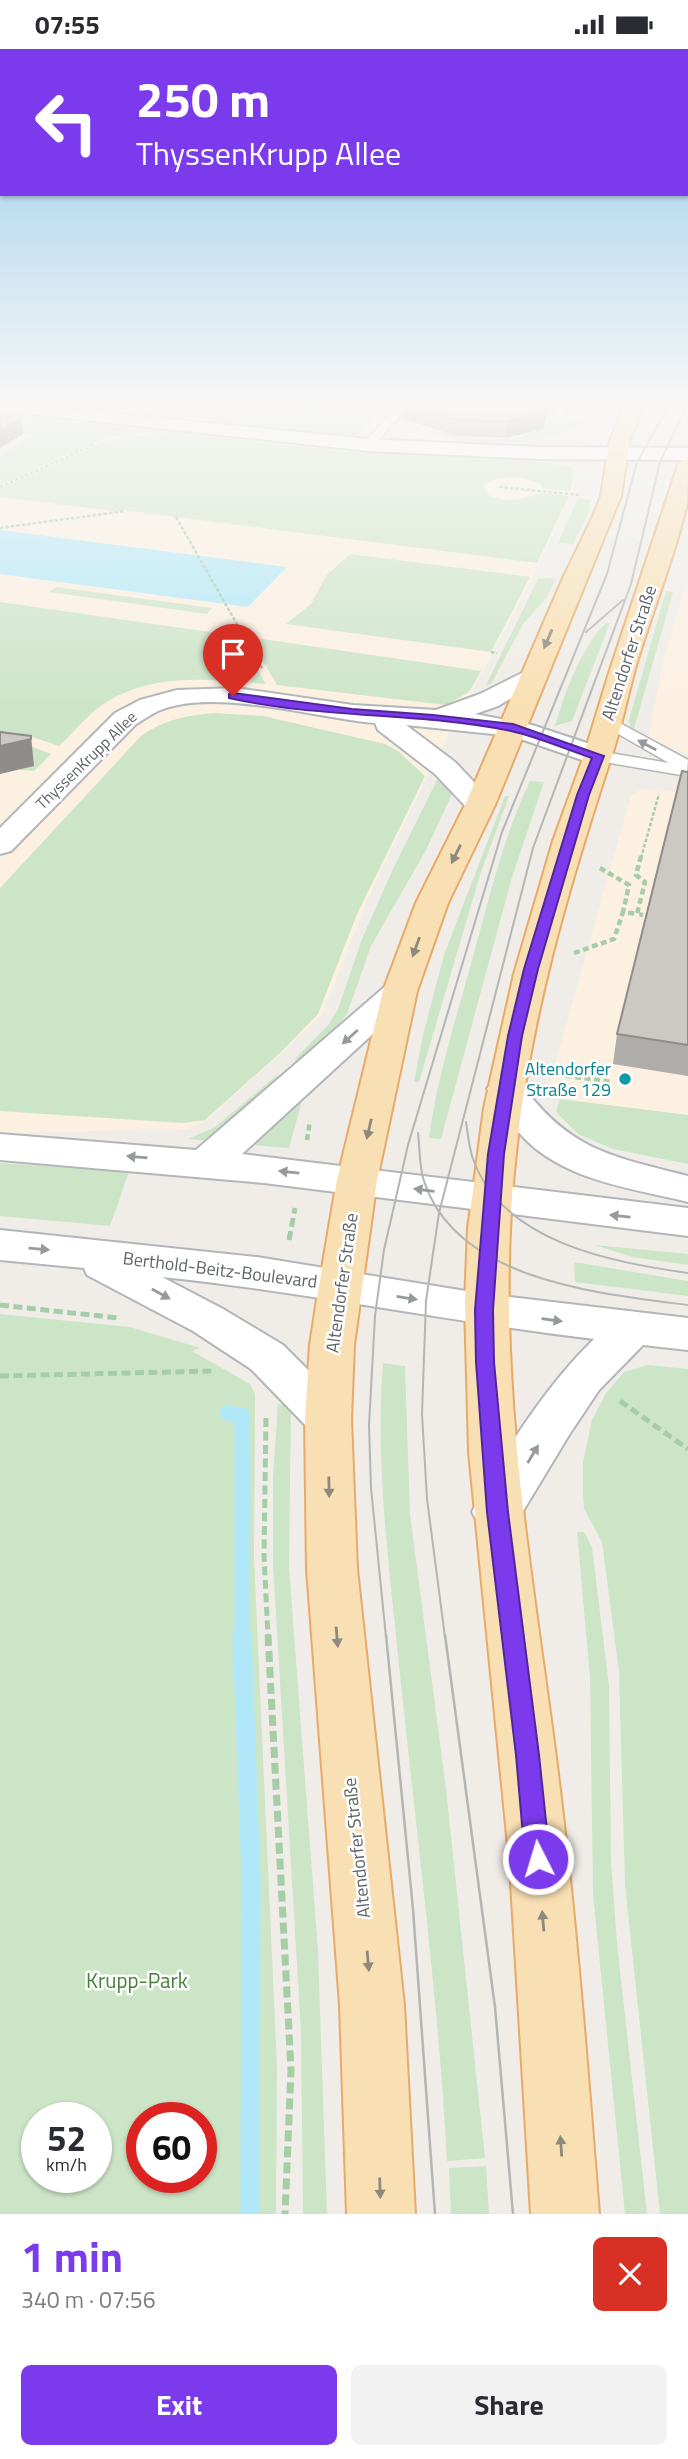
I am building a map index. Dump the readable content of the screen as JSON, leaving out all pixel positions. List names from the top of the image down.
{
  "streets": {
    "main road": ["Altendorfer Straße"],
    "street": ["ThyssenKrupp Allee", "Berthold-Beitz-Boulevard"]
  },
  "crossings": [
    ["Altendorfer Straße", "ThyssenKrupp Allee"],
    ["Altendorfer Straße", "Berthold-Beitz-Boulevard"]
  ],
  "parks": ["Krupp-Park"],
  "places": ["Altendorfer Straße 129"],
  "page": {
    "status": "07:55",
    "turn": ["250 m", "ThyssenKrupp Allee"],
    "speed": "52 km/h",
    "limit": "60",
    "heading": ["1 min", "340 m · 07:56"],
    "buttons": ["Exit", "Share"]
  }
}
